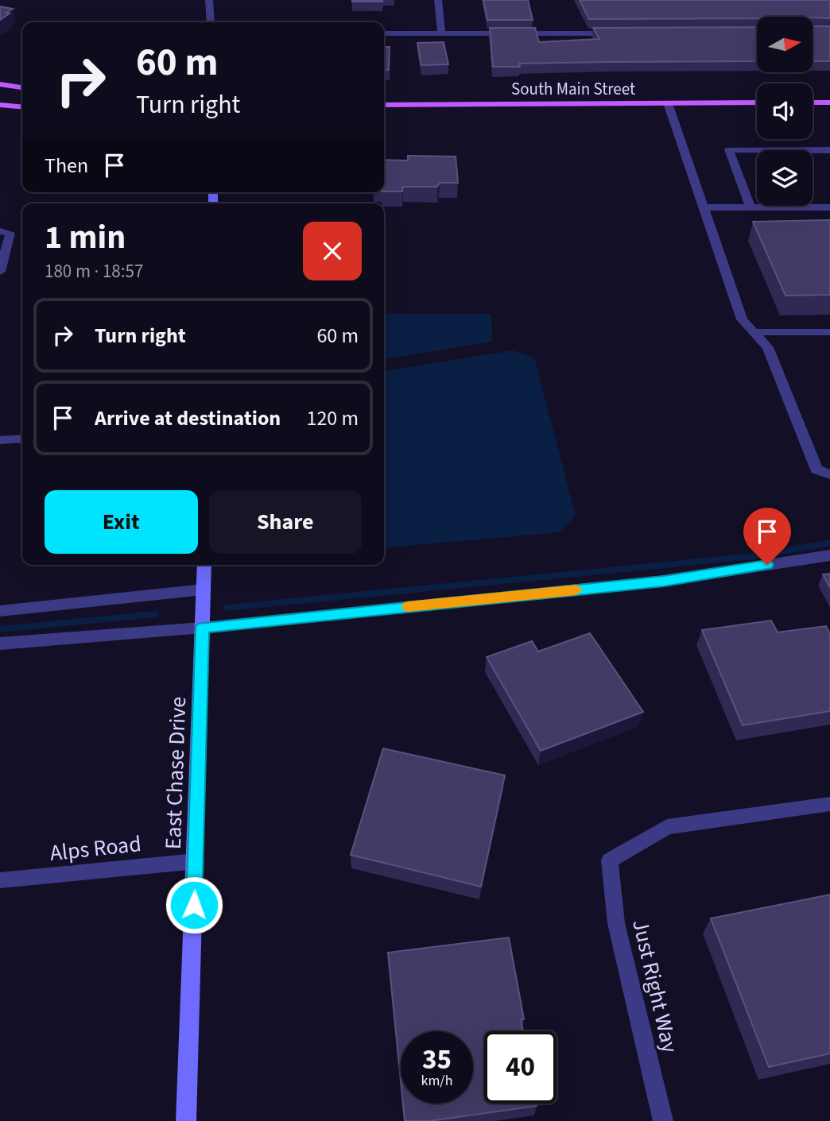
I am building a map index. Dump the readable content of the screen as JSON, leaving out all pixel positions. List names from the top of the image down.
{
  "streets": {
    "main road": ["South Main Street"],
    "street": ["East Chase Drive", "Alps Road", "Just Right Way"]
  },
  "crossings": [
    ["East Chase Drive", "Alps Road"]
  ],
  "north": "right",
  "page": {
    "turn": ["60 m", "Turn right"],
    "then": "Then",
    "heading": ["1 min", "180 m · 18:57"],
    "list": [
      {
        "name": "Turn right",
        "value": "60 m"
      },
      {
        "name": "Arrive at destination",
        "value": "120 m"
      }
    ],
    "buttons": ["Exit", "Share"],
    "speed": "35 km/h",
    "limit": "40"
  }
}
